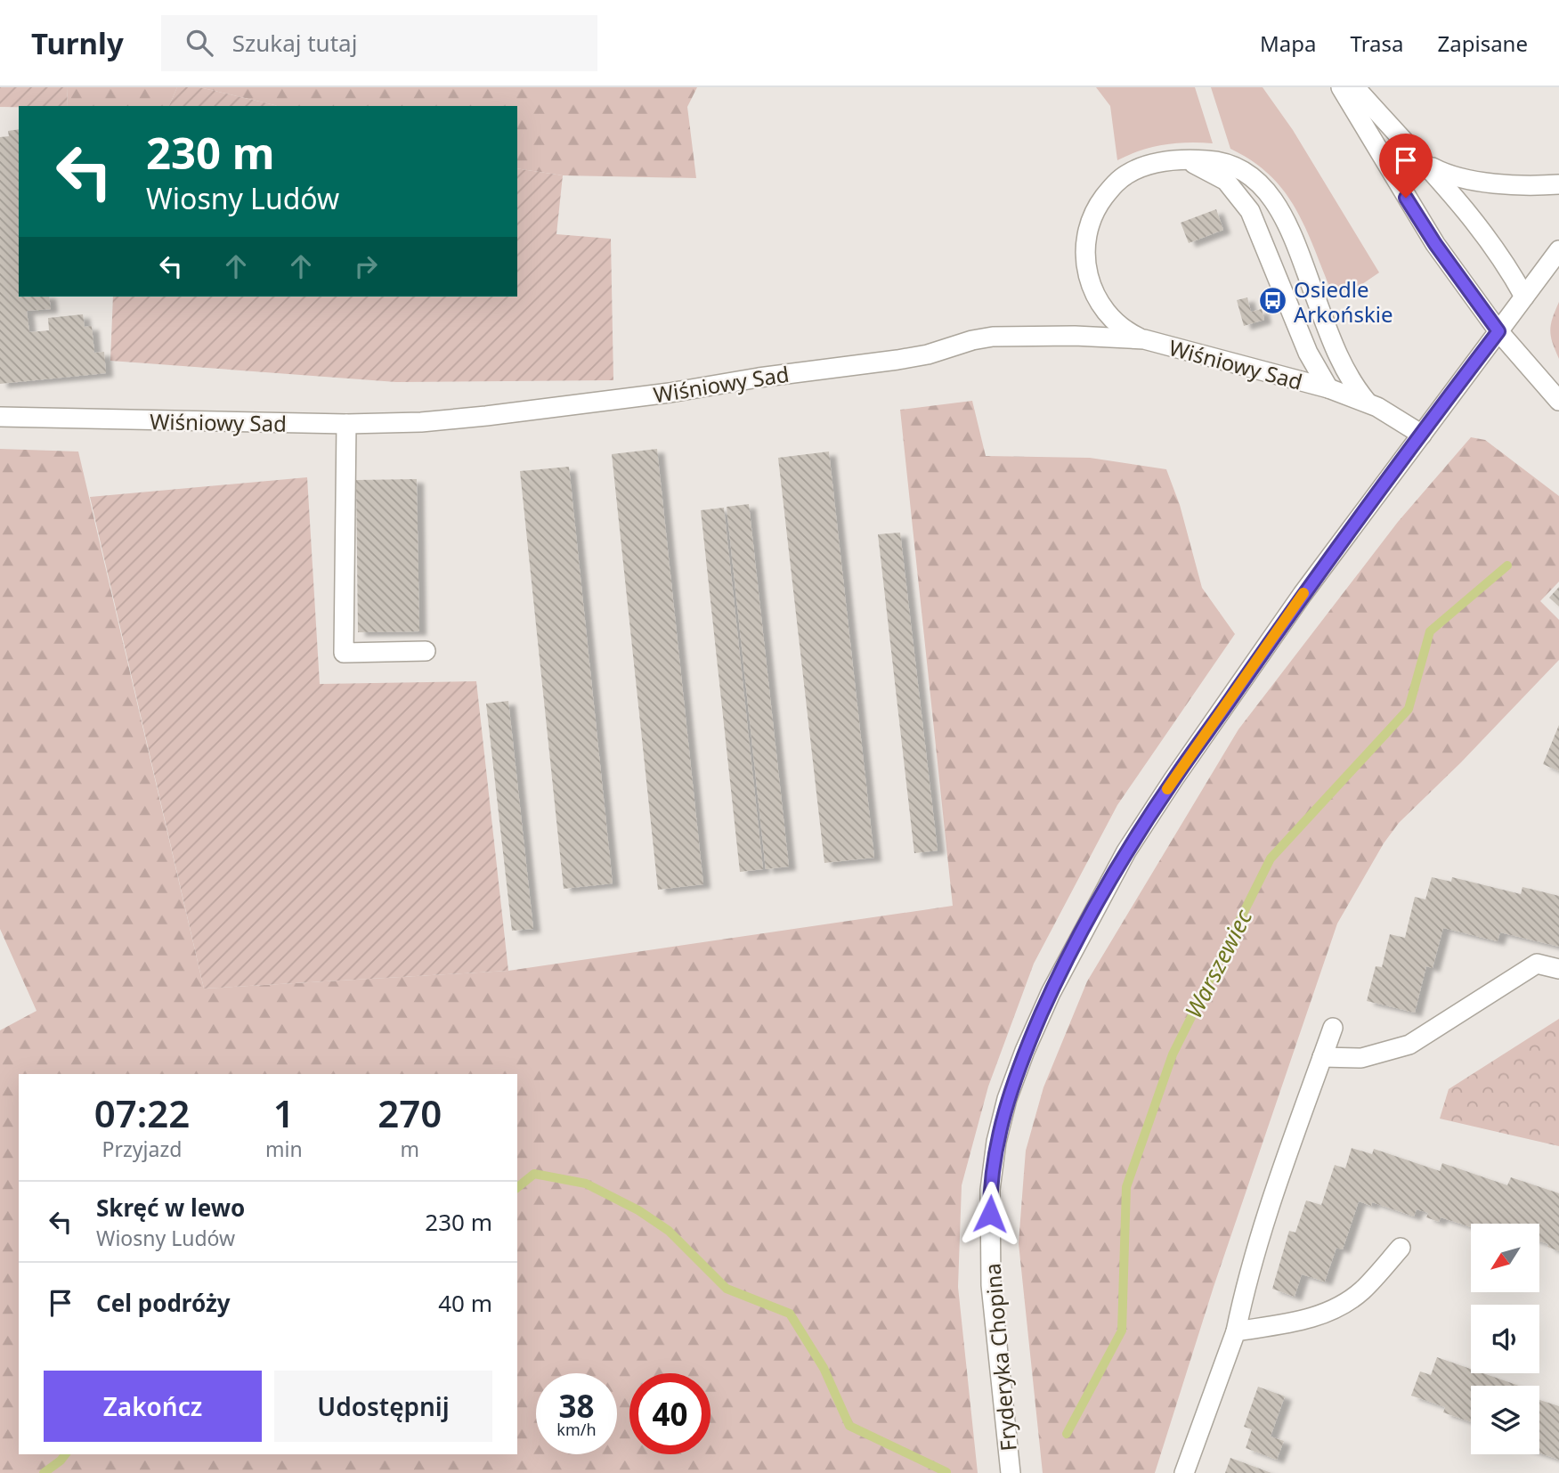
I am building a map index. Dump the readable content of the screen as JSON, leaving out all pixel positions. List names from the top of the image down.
{
  "streets": {
    "street": ["Wiśniowy Sad", "Fryderyka Chopina"]
  },
  "crossings": [
    ["Wiśniowy Sad", "Fryderyka Chopina"]
  ],
  "water": ["Warszewiec"],
  "places": {
    "bus stop": ["Osiedle Arkońskie"]
  },
  "north": "bottom left",
  "page": {
    "header": "Turnly",
    "search": "Szukaj tutaj",
    "nav": ["Mapa", "Trasa", "Zapisane"],
    "turn": ["230 m", "Wiosny Ludów"],
    "eta": [
      "07:22",
      "Przyjazd",
      "1",
      "min",
      "270",
      "m"
    ],
    "list": [
      {
        "name": "Skręć w lewo",
        "note": "Wiosny Ludów",
        "value": "230 m"
      },
      {
        "name": "Cel podróży",
        "value": "40 m"
      }
    ],
    "buttons": ["Zakończ", "Udostępnij"],
    "speed": "38 km/h",
    "limit": "40"
  }
}
